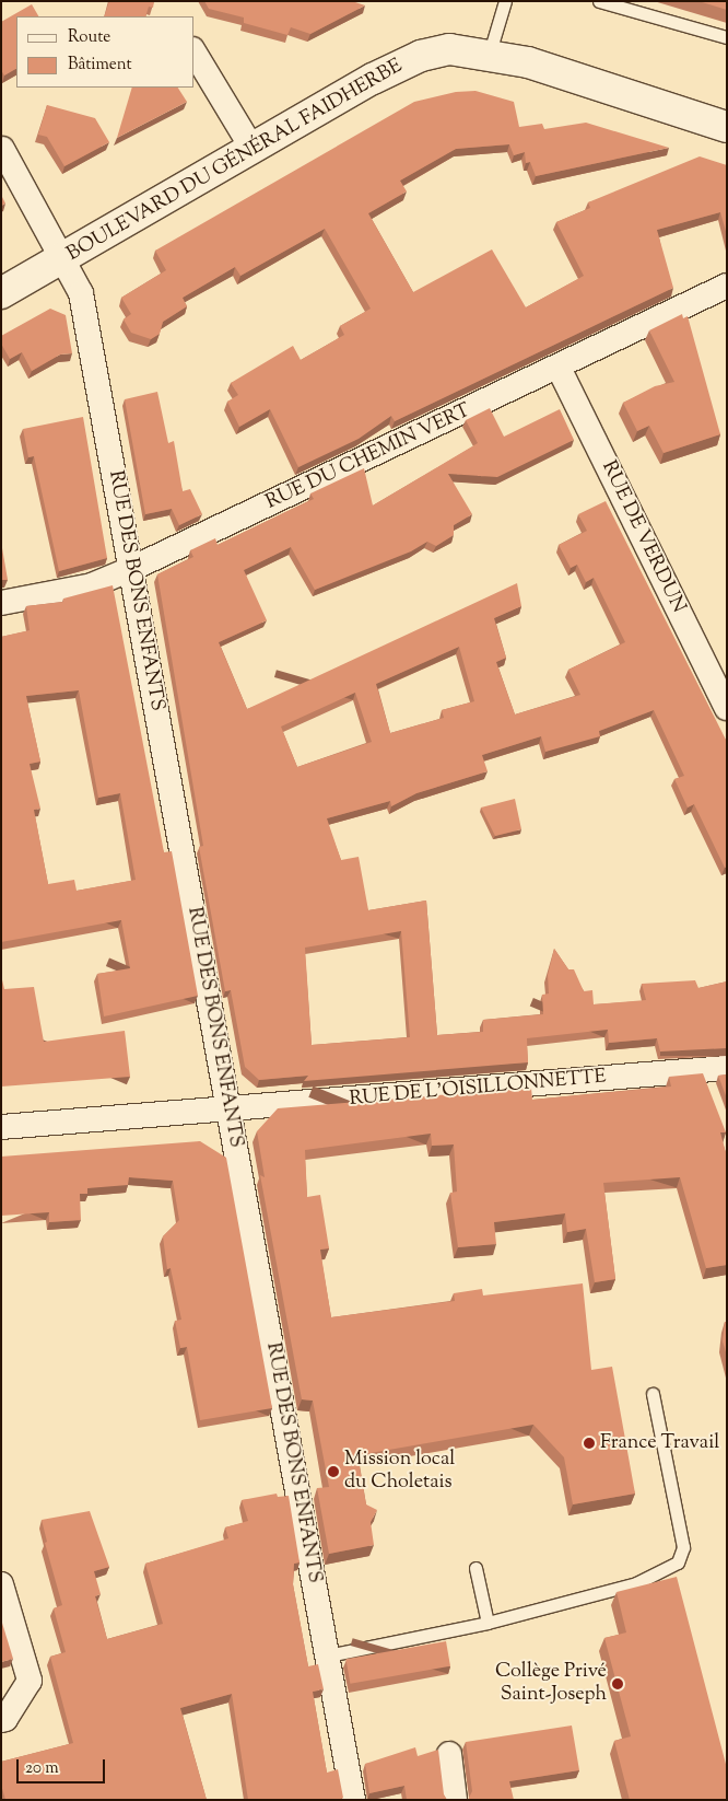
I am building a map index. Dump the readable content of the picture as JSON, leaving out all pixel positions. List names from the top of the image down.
{
  "streets": {
    "main road": ["BOULEVARD DU GÉNÉRAL FAIDHERBE"],
    "street": [
      "RUE DU CHEMIN VERT",
      "RUE DE VERDUN",
      "RUE DES BONS ENFANTS",
      "RUE DE L’OISILLONNETTE"
    ]
  },
  "crossings": [
    ["BOULEVARD DU GÉNÉRAL FAIDHERBE", "RUE DES BONS ENFANTS"],
    ["RUE DU CHEMIN VERT", "RUE DE VERDUN"],
    ["RUE DU CHEMIN VERT", "RUE DES BONS ENFANTS"],
    ["RUE DES BONS ENFANTS", "RUE DE L’OISILLONNETTE"]
  ],
  "places": ["France Travail", "Mission local du Choletais", "Collège Privé Saint-Joseph"],
  "legend": ["Route", "Bâtiment"],
  "scale_bar": "20 m"
}
